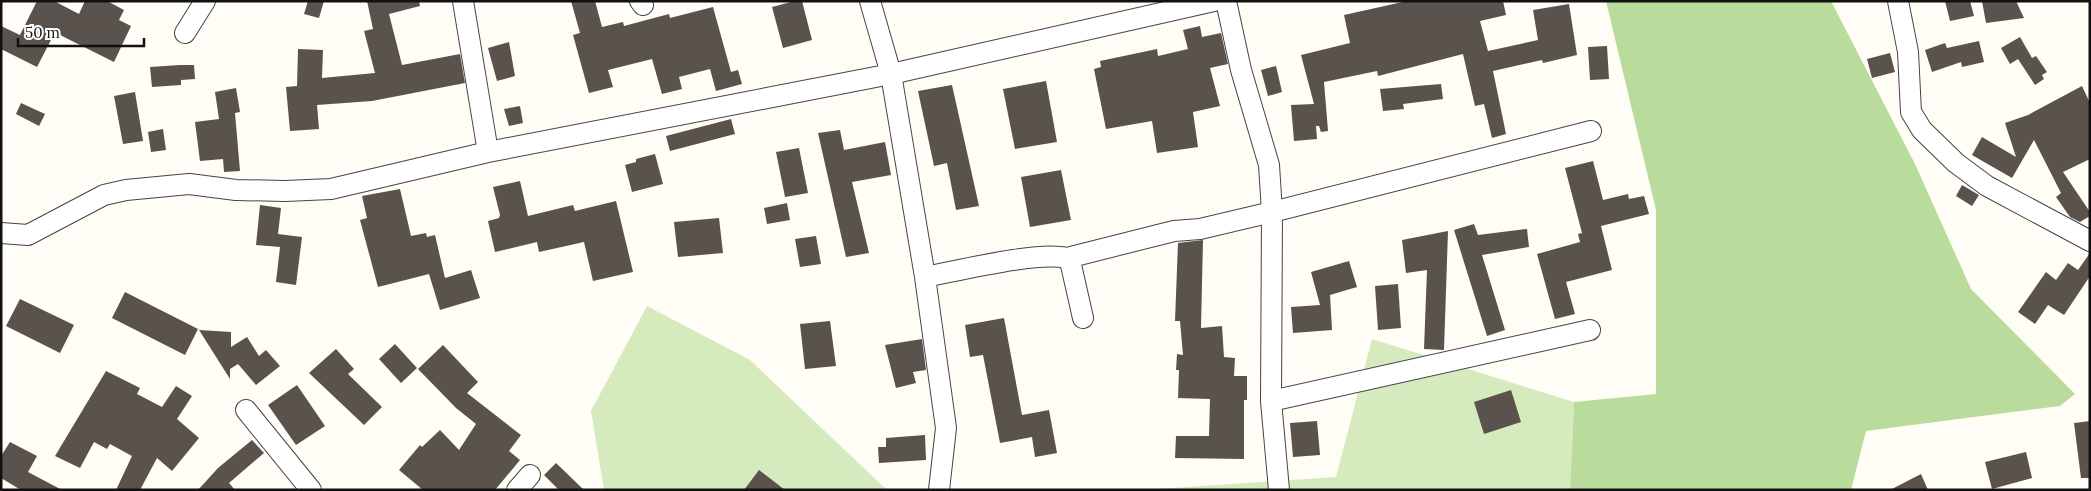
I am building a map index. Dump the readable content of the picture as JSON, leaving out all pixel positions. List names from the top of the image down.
{
  "scale_bar": "50 m"
}
